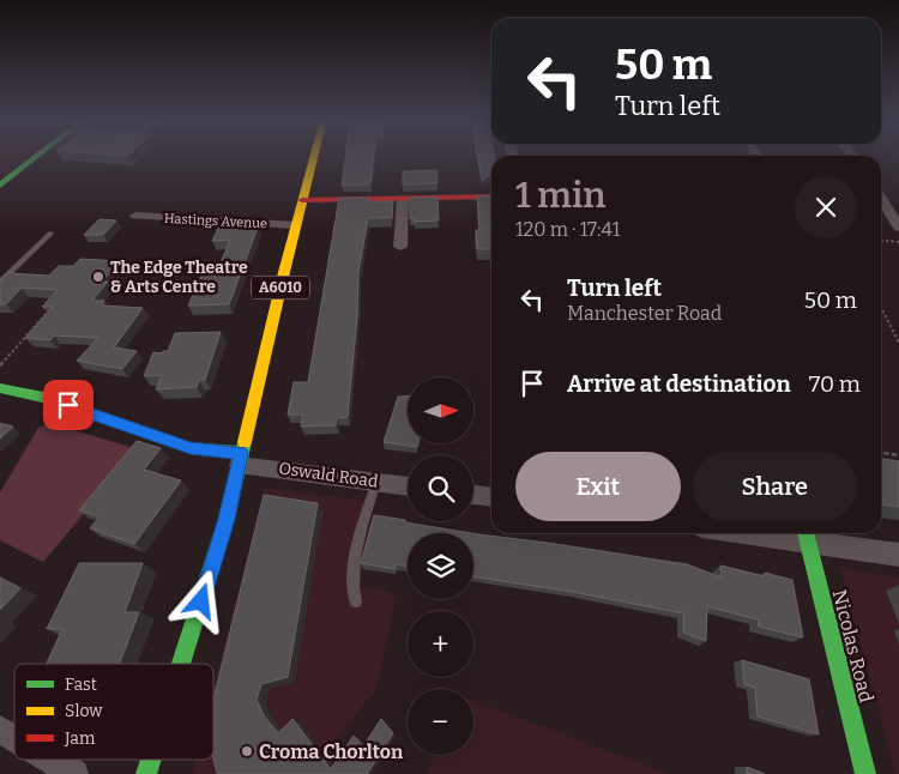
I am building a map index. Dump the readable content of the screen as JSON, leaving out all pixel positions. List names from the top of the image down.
{
  "streets": {
    "main road": ["A6010", "Nicolas Road"],
    "street": ["Hastings Avenue", "Oswald Road"]
  },
  "crossings": [
    ["Hastings Avenue", "A6010"],
    ["A6010", "Oswald Road"]
  ],
  "places": ["The Edge Theatre & Arts Centre", "Croma Chorlton"],
  "legend": ["Fast", "Slow", "Jam"],
  "north": "right",
  "page": {
    "turn": ["50 m", "Turn left"],
    "heading": ["1 min", "120 m · 17:41"],
    "list": [
      {
        "name": "Turn left",
        "note": "Manchester Road",
        "value": "50 m"
      },
      {
        "name": "Arrive at destination",
        "value": "70 m"
      }
    ],
    "map_buttons": ["+", "−"],
    "buttons": ["Exit", "Share"]
  }
}
